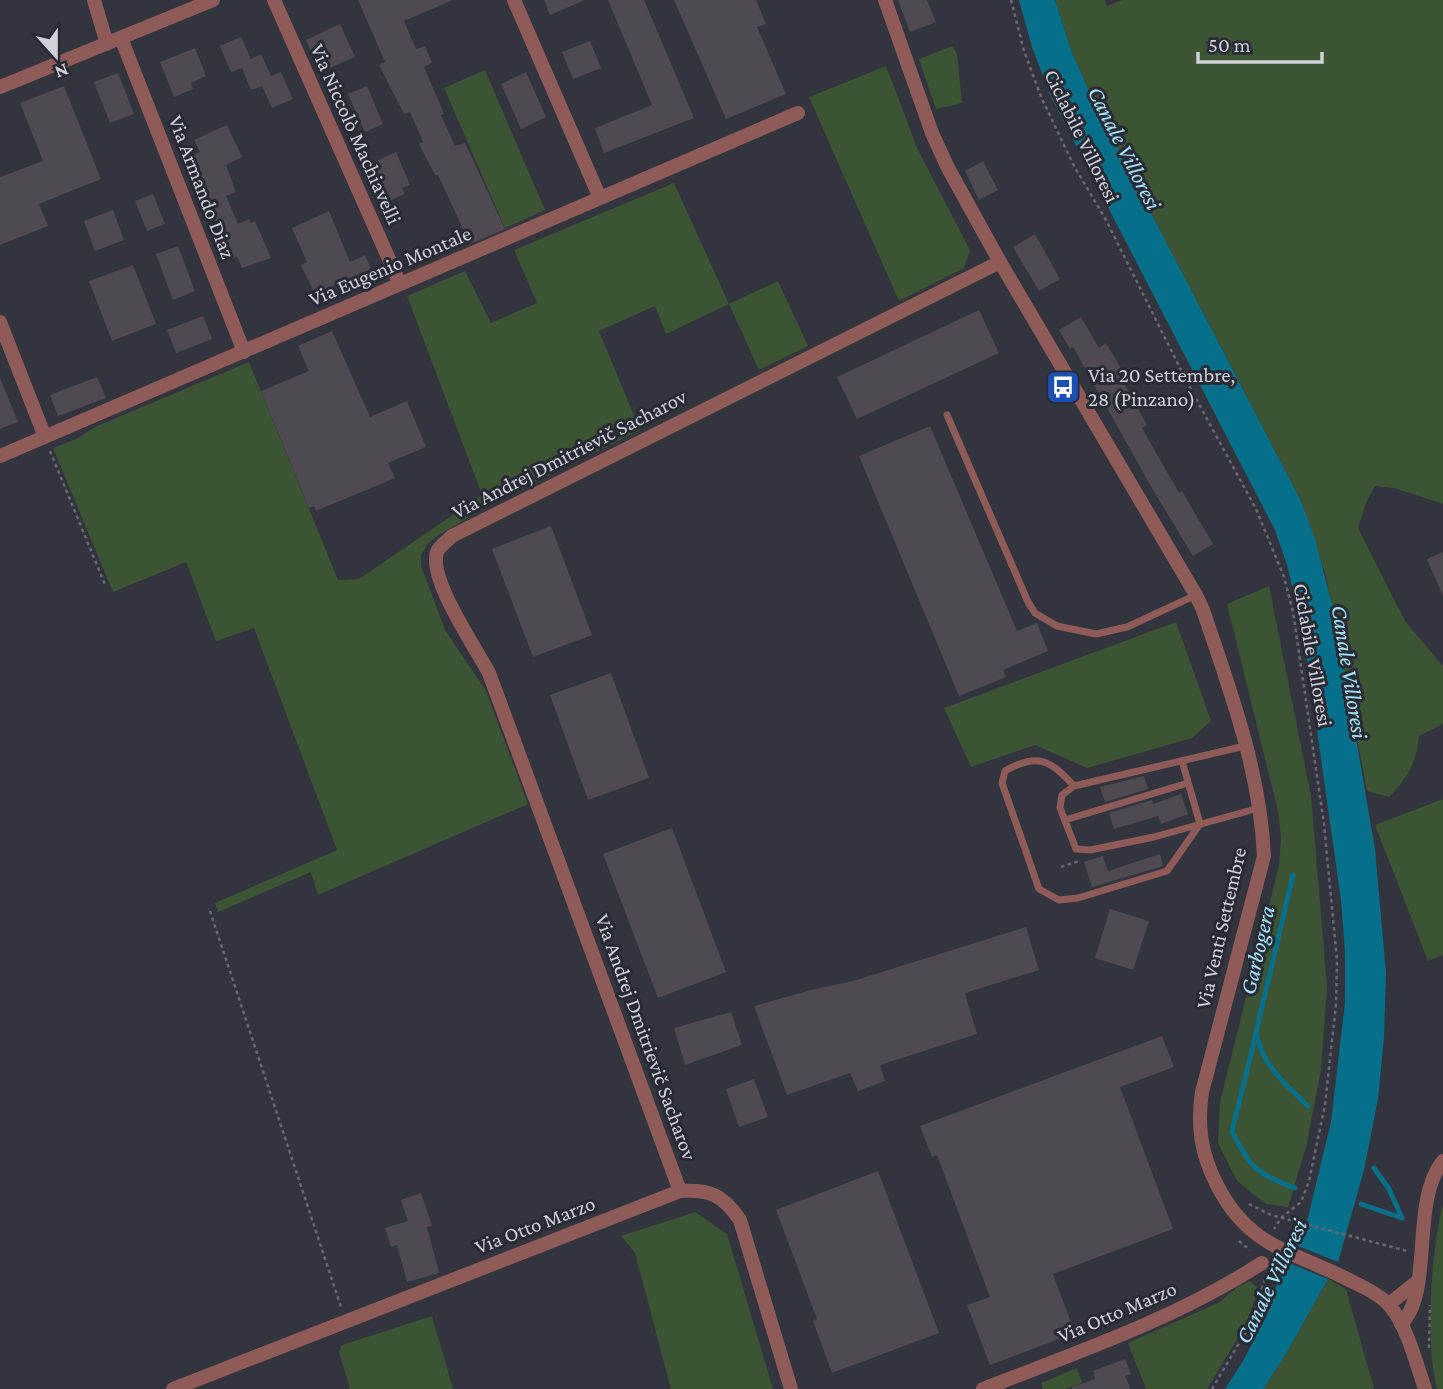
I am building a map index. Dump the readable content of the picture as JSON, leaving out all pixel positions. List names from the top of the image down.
{
  "streets": {
    "street": [
      "Via Niccolò Machiavelli",
      "Via Armando Diaz",
      "Via Eugenio Montale",
      "Via Andrej Dmitrievič Sacharov",
      "Via Venti Settembre",
      "Via Otto Marzo"
    ],
    "path": ["Ciclabile Villoresi"]
  },
  "crossings": [
    ["Via Niccolò Machiavelli", "Via Eugenio Montale"],
    ["Via Armando Diaz", "Via Eugenio Montale"],
    ["Via Andrej Dmitrievič Sacharov", "Via Venti Settembre"],
    ["Via Andrej Dmitrievič Sacharov", "Via Otto Marzo"]
  ],
  "water": ["Canale Villoresi", "Garbogera"],
  "places": {
    "bus stop": ["Via 20 Settembre, 28 (Pinzano)"]
  },
  "scale_bar": "50 m",
  "north": "bottom"
}
